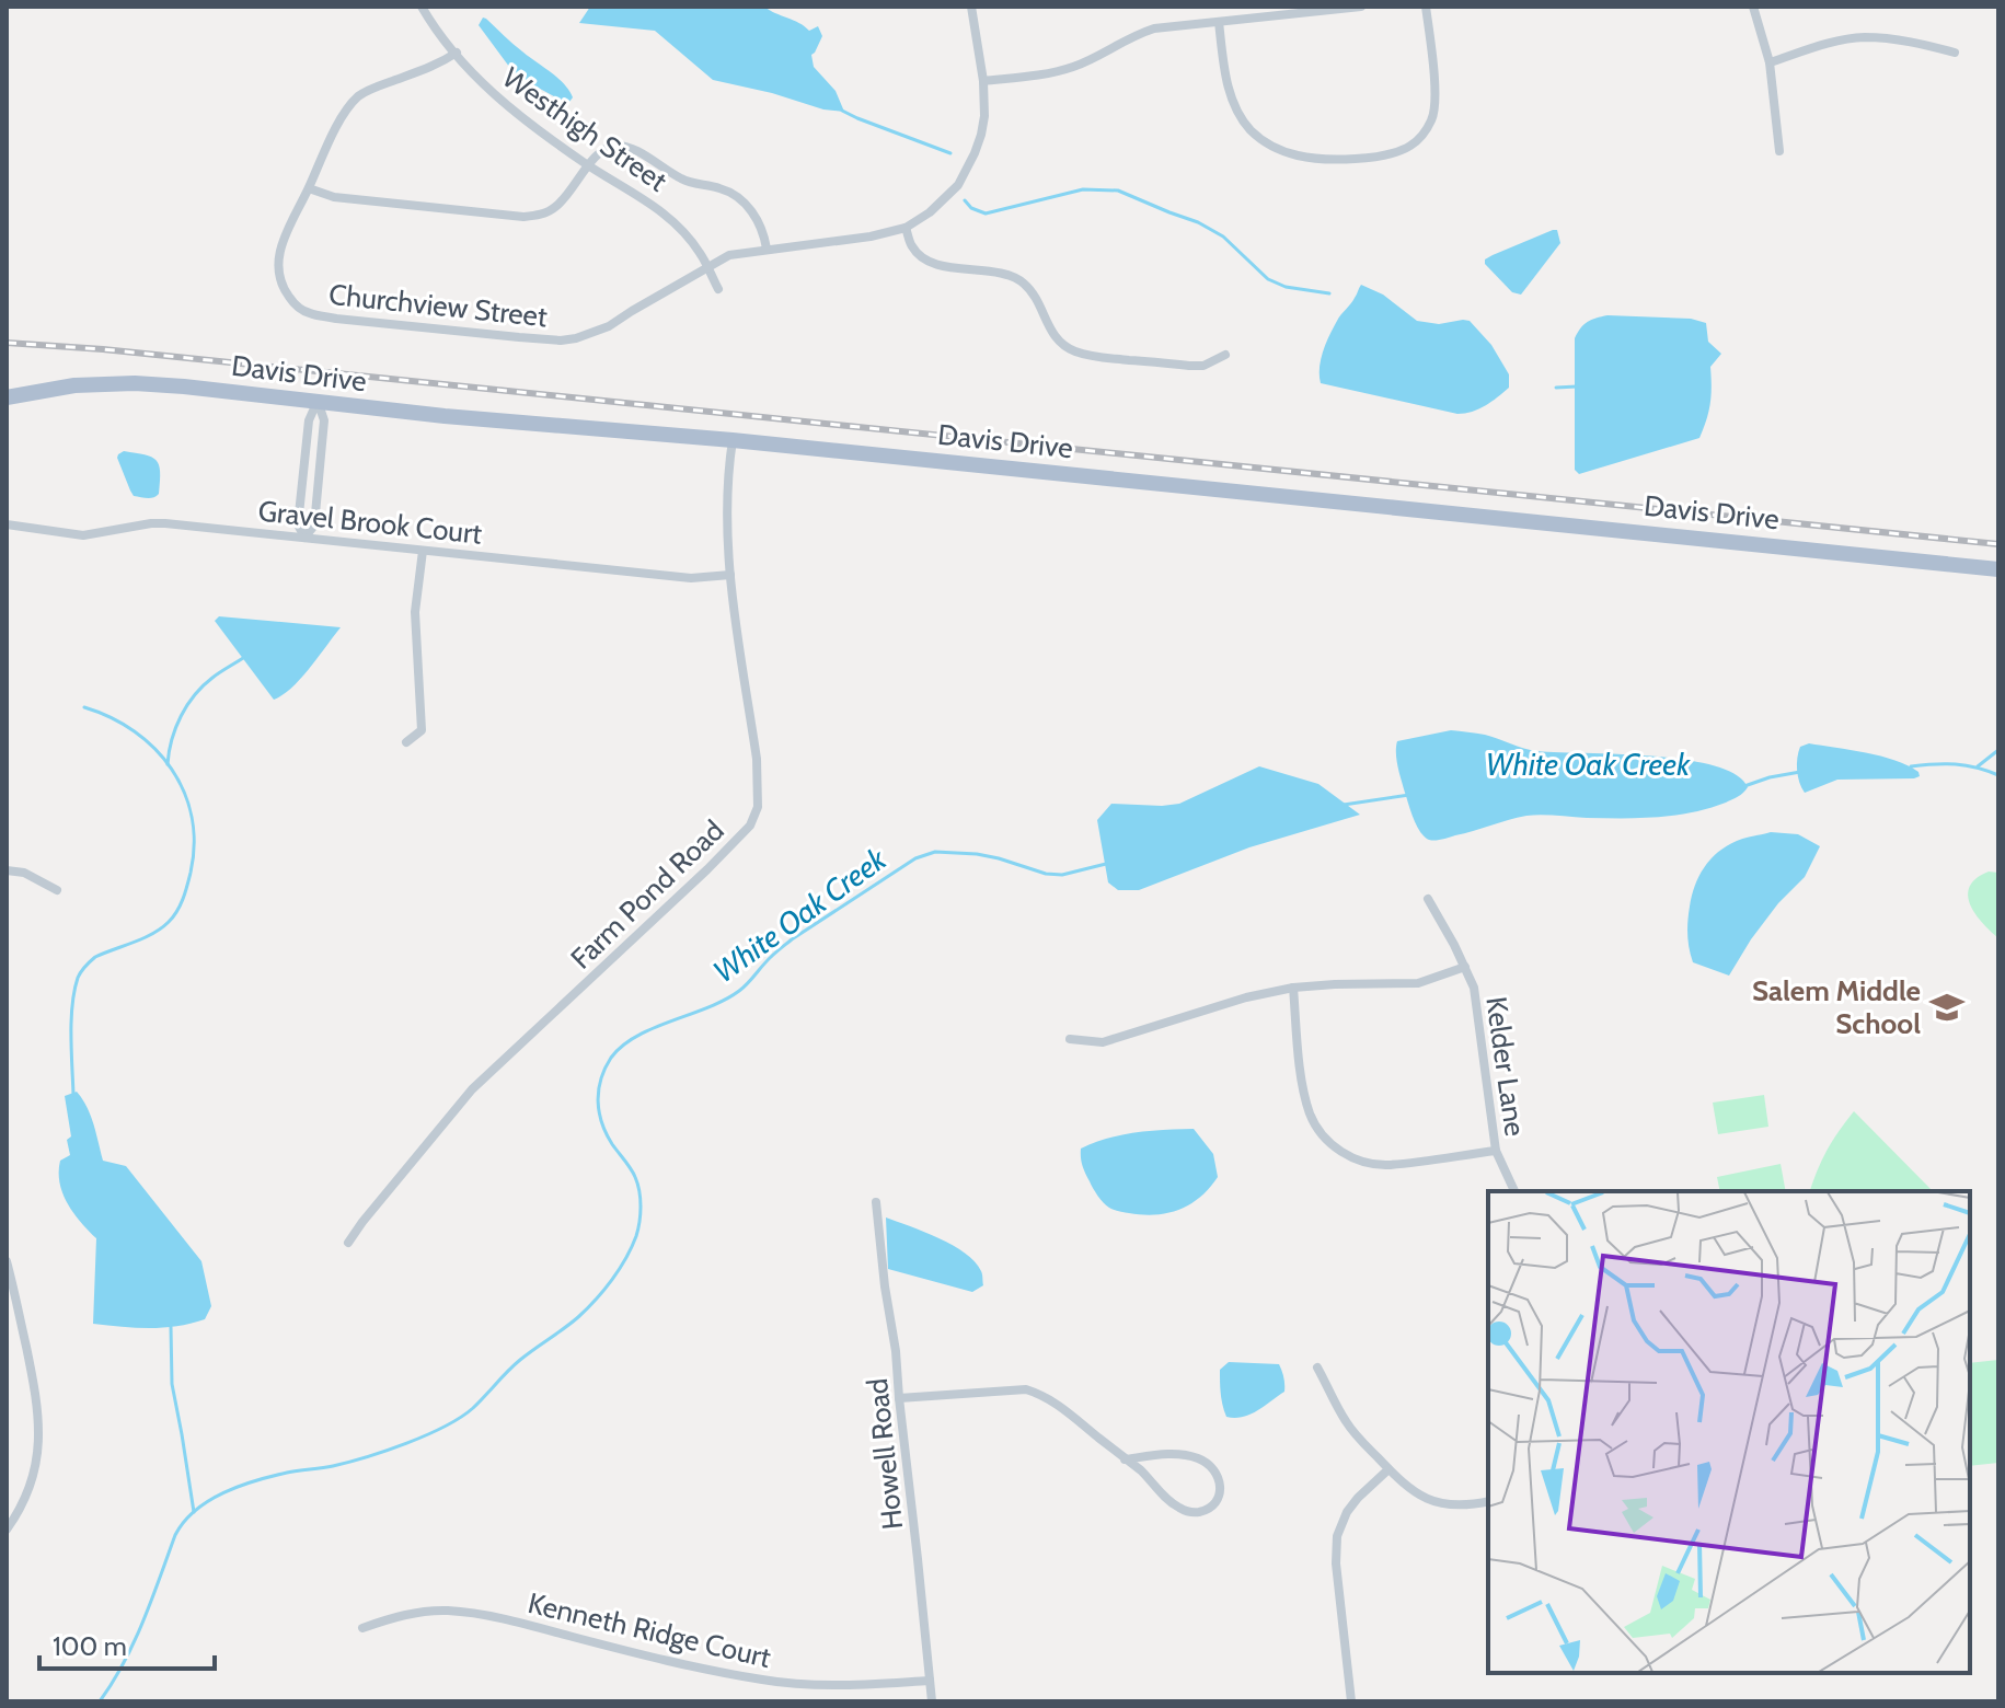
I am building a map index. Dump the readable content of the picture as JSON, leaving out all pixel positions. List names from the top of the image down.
{
  "streets": {
    "main road": ["Davis Drive"],
    "street": [
      "Westhigh Street",
      "Churchview Street",
      "Gravel Brook Court",
      "Farm Pond Road",
      "Kelder Lane",
      "Howell Road",
      "Kenneth Ridge Court"
    ]
  },
  "crossings": [
    ["Westhigh Street", "Churchview Street"],
    ["Davis Drive", "Farm Pond Road"],
    ["Gravel Brook Court", "Farm Pond Road"],
    ["Howell Road", "Kenneth Ridge Court"]
  ],
  "water": ["White Oak Creek"],
  "places": {
    "school or university": ["Salem Middle School"]
  },
  "scale_bar": "100 m"
}
